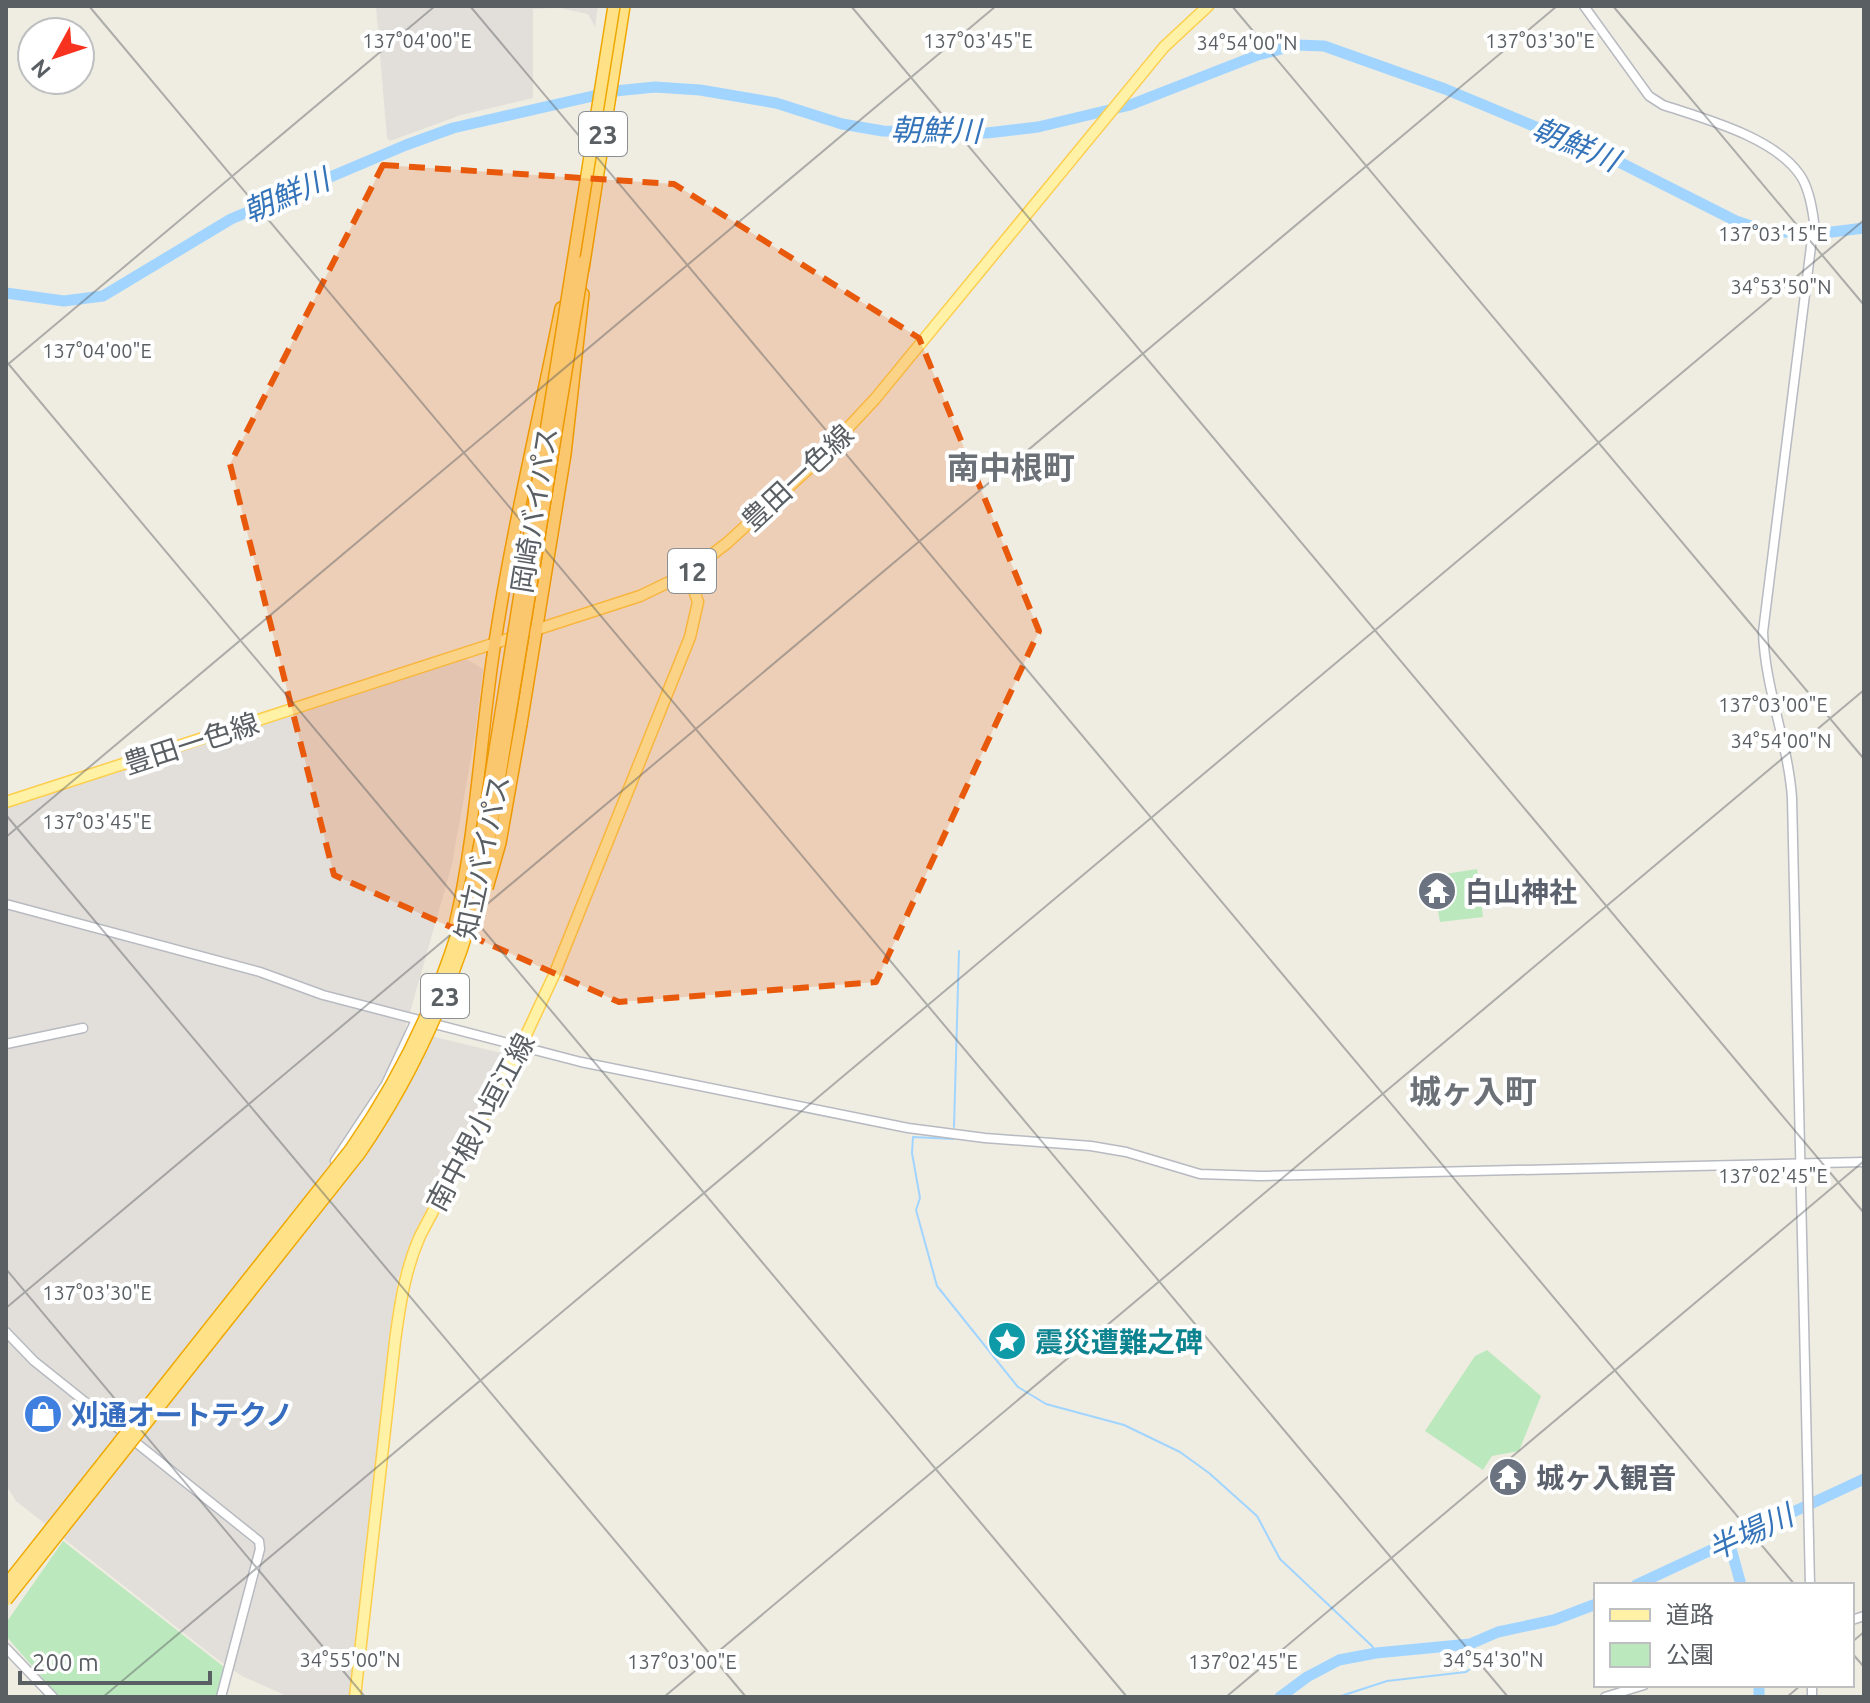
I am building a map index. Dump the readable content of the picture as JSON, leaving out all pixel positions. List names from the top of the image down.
{
  "streets": {
    "highway": ["23", "岡崎バイパス", "知立バイパス"],
    "main road": ["豊田一色線", "12", "南中根小垣江線"]
  },
  "crossings": [
    ["23", "豊田一色線"],
    ["23", "岡崎バイパス"],
    ["23", "知立バイパス"],
    ["豊田一色線", "南中根小垣江線"]
  ],
  "districts": ["南中根町", "城ヶ入町"],
  "water": ["朝鮮川", "半場川"],
  "places": {
    "temple": ["白山神社", "城ヶ入観音"],
    "place": ["震災遭難之碑"],
    "shop": ["刈通オートテクノ"]
  },
  "legend": ["道路", "公園"],
  "scale_bar": "200 m",
  "north": "bottom left",
  "coordinates": [
    "137°04'00\"E",
    "137°03'45\"E",
    "137°03'30\"E",
    "34°54'00\"N",
    "137°03'15\"E",
    "34°53'50\"N",
    "137°03'00\"E",
    "137°02'45\"E",
    "34°55'00\"N",
    "34°54'30\"N"
  ]
}
